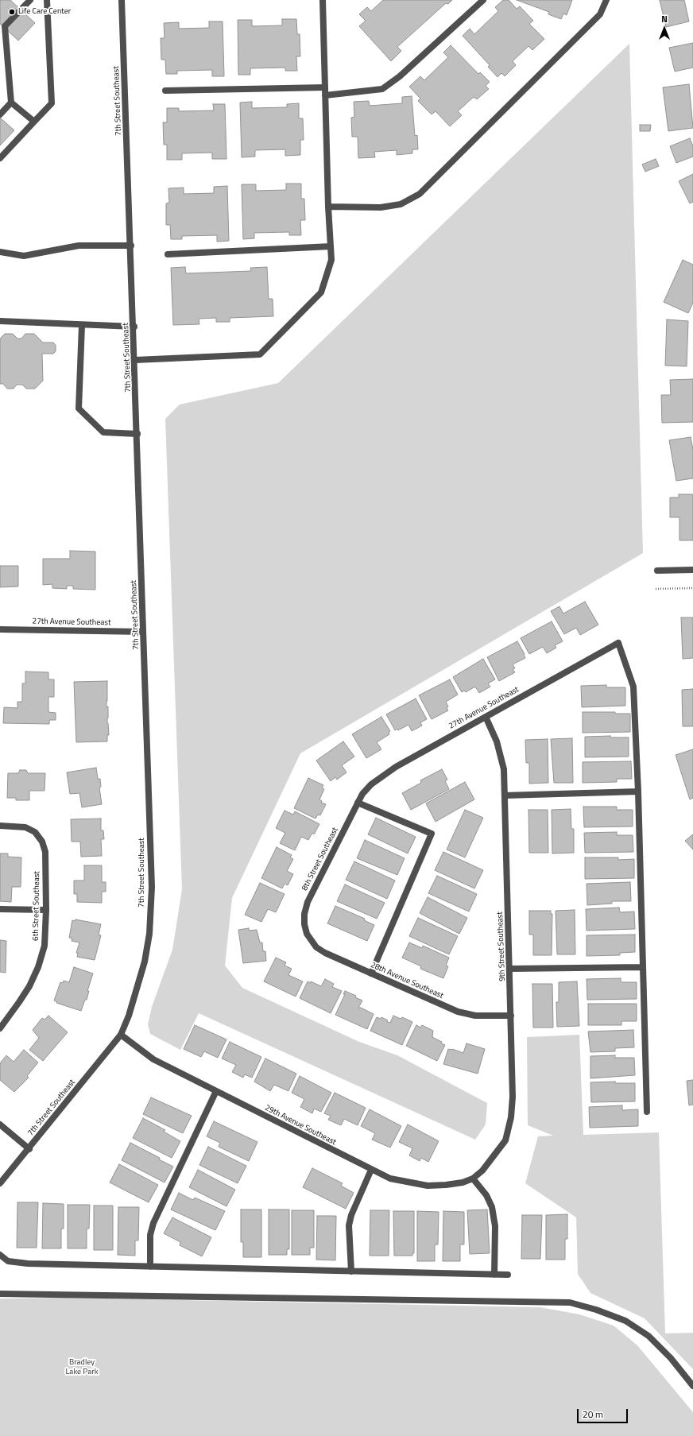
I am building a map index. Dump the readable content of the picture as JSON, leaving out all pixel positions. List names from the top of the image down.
{
  "streets": {
    "street": [
      "7th Street Southeast",
      "27th Avenue Southeast",
      "8th Street Southeast",
      "6th Street Southeast",
      "9th Street Southeast",
      "28th Avenue Southeast",
      "29th Avenue Southeast"
    ]
  },
  "crossings": [
    ["7th Street Southeast", "27th Avenue Southeast"],
    ["7th Street Southeast", "29th Avenue Southeast"],
    ["27th Avenue Southeast", "8th Street Southeast"],
    ["27th Avenue Southeast", "9th Street Southeast"],
    ["8th Street Southeast", "28th Avenue Southeast"],
    ["9th Street Southeast", "28th Avenue Southeast"],
    ["9th Street Southeast", "29th Avenue Southeast"]
  ],
  "parks": ["Bradley Lake Park"],
  "places": ["Life Care Center"],
  "scale_bar": "20 m",
  "north": "top"
}
